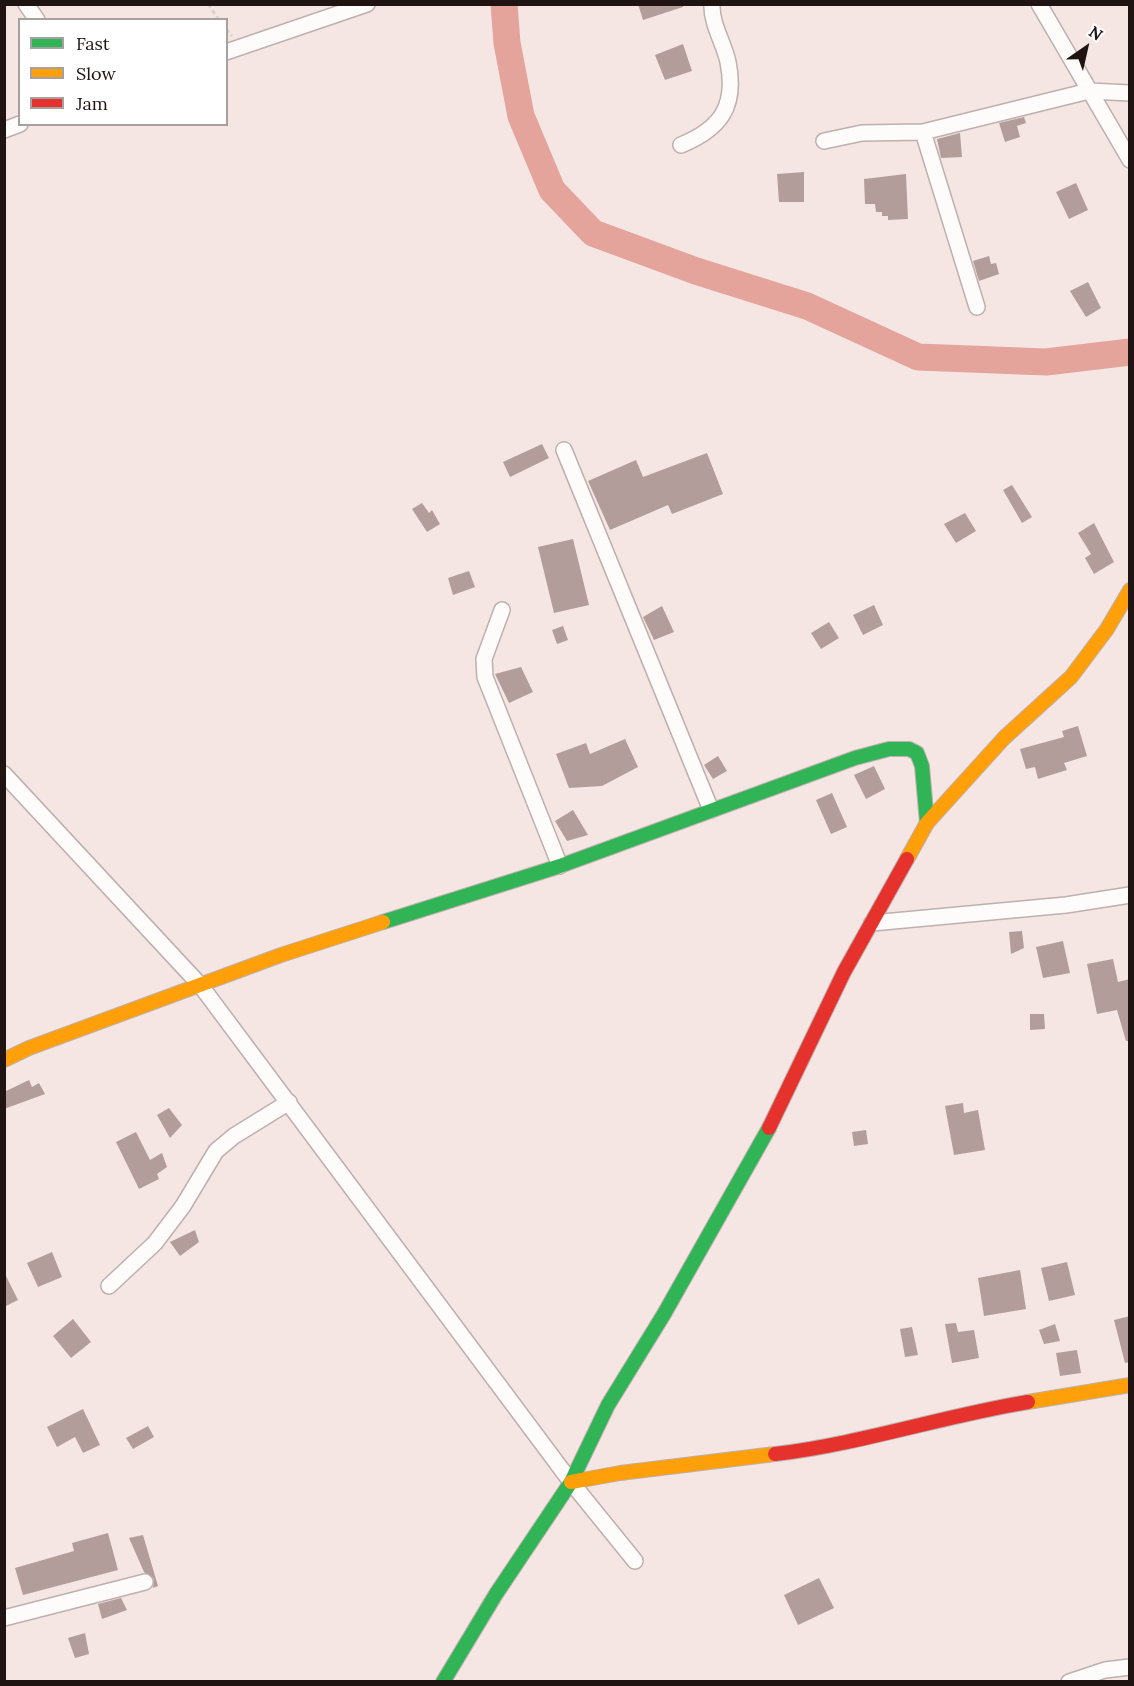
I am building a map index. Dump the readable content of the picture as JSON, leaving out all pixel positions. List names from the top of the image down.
{
  "legend": ["Fast", "Slow", "Jam"],
  "north": "top right"
}
